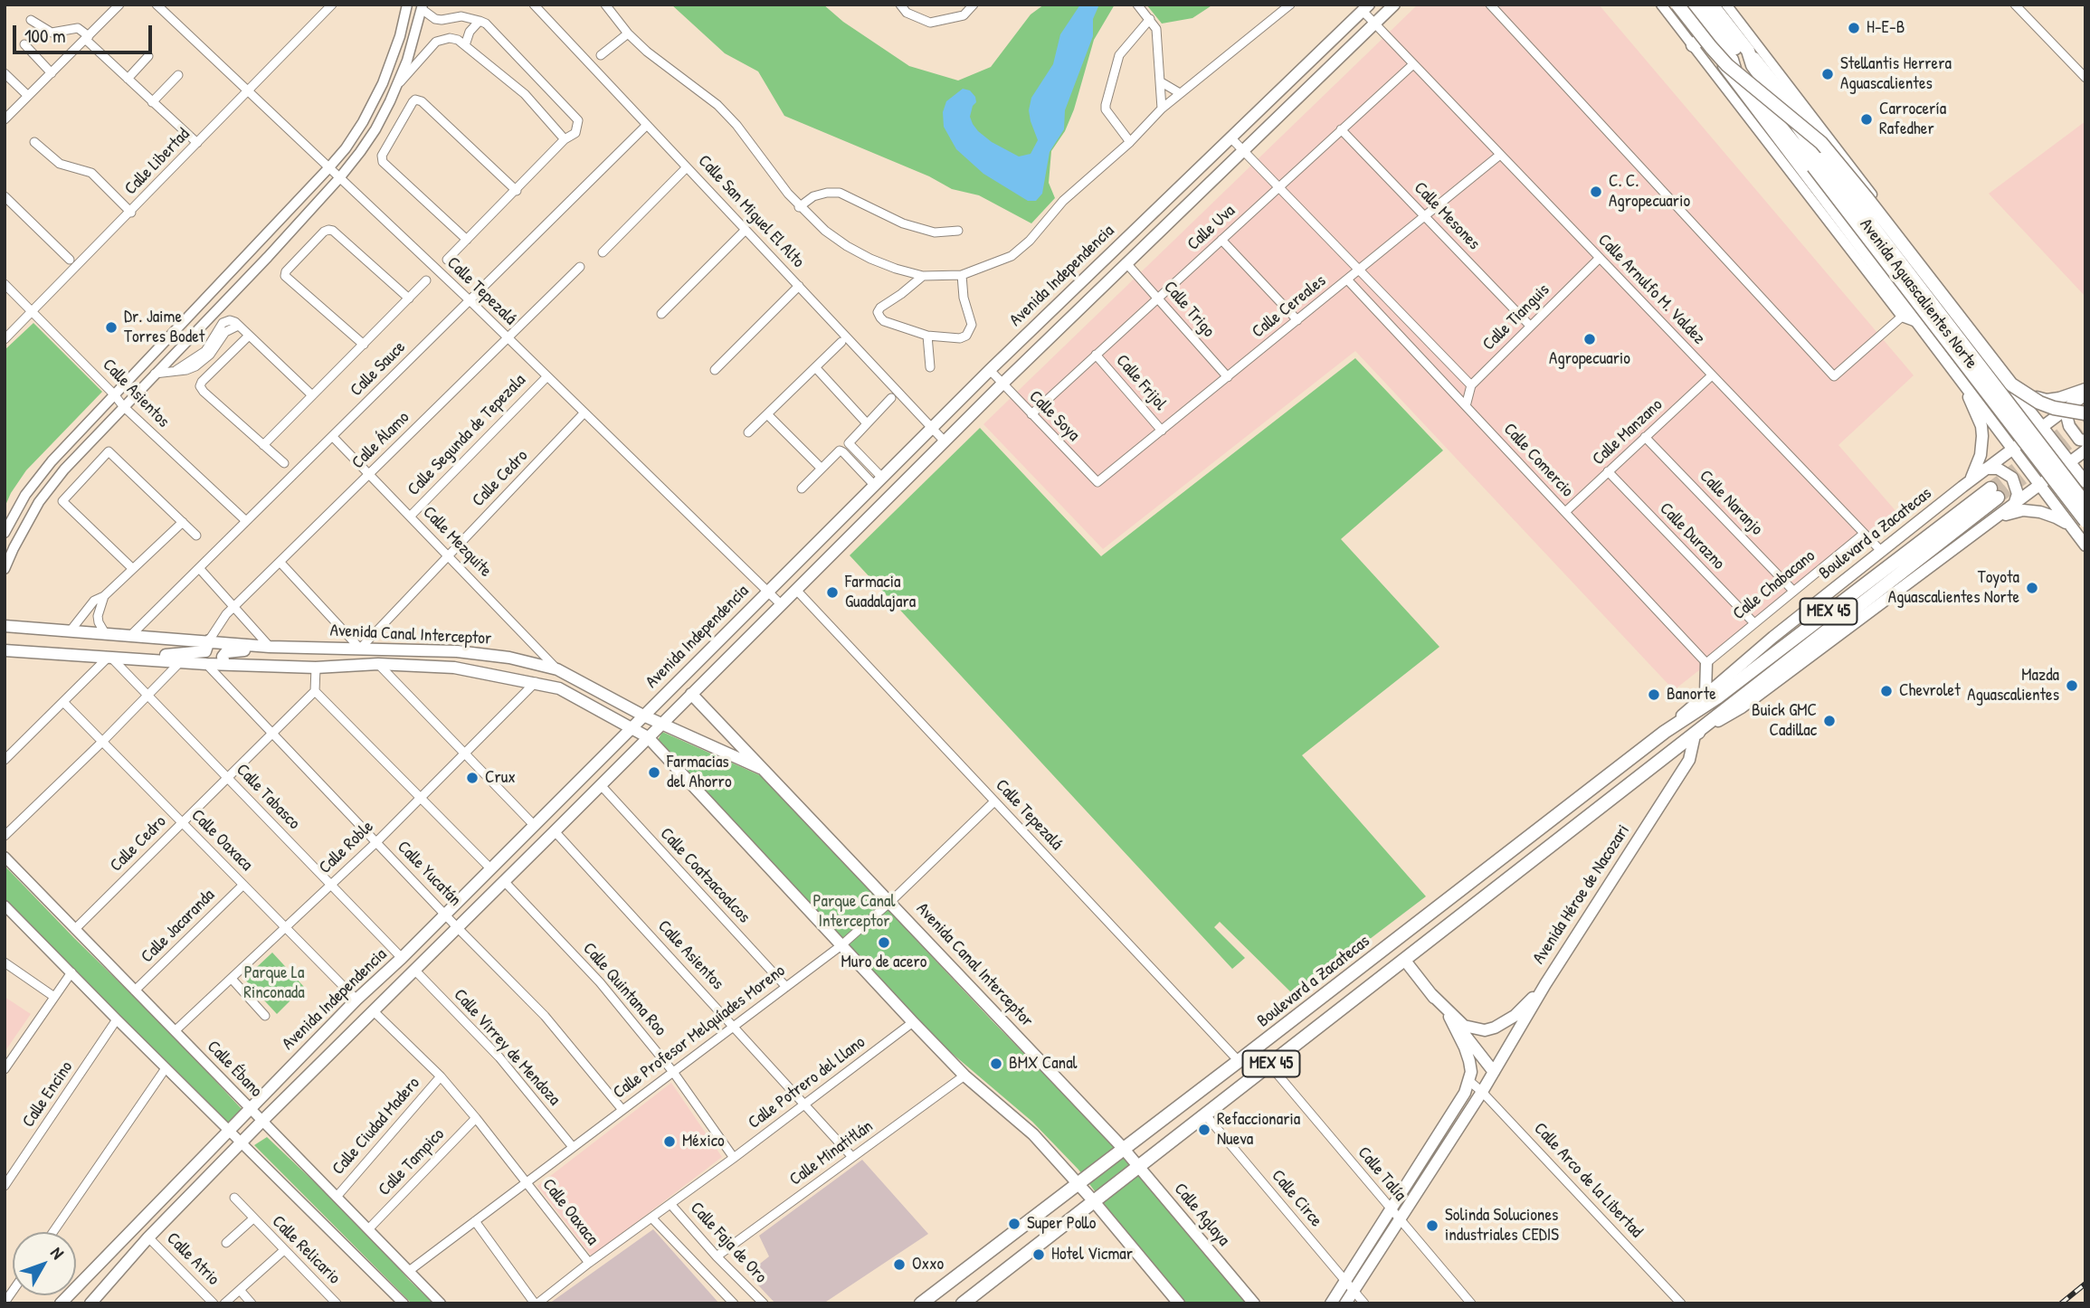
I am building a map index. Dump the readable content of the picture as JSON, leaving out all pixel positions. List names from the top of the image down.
{
  "streets": {
    "main road": [
      "Avenida Independencia",
      "Avenida Aguascalientes Norte",
      "Boulevard a Zacatecas",
      "MEX 45",
      "Avenida Canal Interceptor",
      "Avenida Héroe de Nacozari",
      "Calle Aglaya"
    ],
    "street": [
      "Calle Libertad",
      "Calle San Miguel El Alto",
      "Calle Mesones",
      "Calle Uva",
      "Calle Arnulfo M. Valdez",
      "Calle Tepezalá",
      "Calle Cereales",
      "Calle Trigo",
      "Calle Tianguis",
      "Calle Sauce",
      "Calle Frijol",
      "Calle Asientos",
      "Calle Soya",
      "Calle Manzano",
      "Calle Segunda de Tepezala",
      "Calle Álamo",
      "Calle Comercio",
      "Calle Cedro",
      "Calle Naranjo",
      "Calle Durazno",
      "Calle Mezquite",
      "Calle Chabacano",
      "Calle Tabasco",
      "Calle Oaxaca",
      "Calle Roble",
      "Calle Yucatán",
      "Calle Coatzacoalcos",
      "Calle Jacaranda",
      "Calle Quintana Roo",
      "Calle Profesor Melquíades Moreno",
      "Calle Virrey de Mendoza",
      "Calle Ébano",
      "Calle Potrero del Llano",
      "Calle Encino",
      "Calle Ciudad Madero",
      "Calle Minatitlán",
      "Calle Tampico",
      "Calle Talía",
      "Calle Arco de la Libertad",
      "Calle Circe",
      "Calle Faja de Oro",
      "Calle Relicario",
      "Calle Atrio"
    ]
  },
  "crossings": [
    ["Calle Libertad", "Calle Tepezalá"],
    ["Calle Libertad", "Calle Asientos"],
    ["Calle San Miguel El Alto", "Avenida Independencia"],
    ["Calle San Miguel El Alto", "Calle Sauce"],
    ["Calle Mesones", "Calle Uva"],
    ["Calle Mesones", "Calle Cereales"],
    ["Calle Mesones", "Calle Tianguis"],
    ["Calle Uva", "Calle Arnulfo M. Valdez"],
    ["Calle Uva", "Calle Trigo"],
    ["Calle Uva", "Calle Frijol"],
    ["Calle Uva", "Calle Soya"],
    ["Avenida Independencia", "Calle Arnulfo M. Valdez"],
    ["Avenida Independencia", "Calle Tepezalá"],
    ["Avenida Independencia", "Calle Trigo"],
    ["Avenida Independencia", "Calle Asientos"],
    ["Avenida Independencia", "Calle Soya"],
    ["Avenida Independencia", "Avenida Canal Interceptor"],
    ["Avenida Independencia", "Calle Tabasco"],
    ["Avenida Independencia", "Calle Oaxaca"],
    ["Avenida Independencia", "Calle Yucatán"],
    ["Avenida Independencia", "Calle Coatzacoalcos"],
    ["Avenida Independencia", "Calle Quintana Roo"],
    ["Avenida Independencia", "Calle Virrey de Mendoza"],
    ["Avenida Independencia", "Calle Ébano"],
    ["Avenida Independencia", "Calle Atrio"],
    ["Calle Arnulfo M. Valdez", "Calle Cereales"],
    ["Calle Arnulfo M. Valdez", "Calle Tianguis"],
    ["Calle Arnulfo M. Valdez", "Calle Manzano"],
    ["Calle Arnulfo M. Valdez", "Boulevard a Zacatecas"],
    ["Calle Arnulfo M. Valdez", "Calle Chabacano"],
    ["Calle Tepezalá", "Calle Sauce"],
    ["Calle Tepezalá", "Calle Segunda de Tepezala"],
    ["Calle Tepezalá", "Calle Álamo"],
    ["Calle Tepezalá", "Calle Cedro"],
    ["Calle Tepezalá", "Boulevard a Zacatecas"],
    ["Calle Tepezalá", "Calle Profesor Melquíades Moreno"],
    ["Avenida Aguascalientes Norte", "Boulevard a Zacatecas"],
    ["Calle Cereales", "Calle Trigo"],
    ["Calle Cereales", "Calle Frijol"],
    ["Calle Cereales", "Calle Soya"],
    ["Calle Cereales", "Calle Comercio"],
    ["Calle Tianguis", "Calle Comercio"],
    ["Calle Sauce", "Calle Asientos"],
    ["Calle Sauce", "Calle Mezquite"],
    ["Calle Sauce", "Avenida Canal Interceptor"],
    ["Calle Asientos", "Calle Profesor Melquíades Moreno"],
    ["Calle Asientos", "Calle Potrero del Llano"],
    ["Calle Asientos", "Calle Minatitlán"],
    ["Calle Manzano", "Calle Comercio"],
    ["Calle Manzano", "Calle Naranjo"],
    ["Calle Manzano", "Calle Durazno"],
    ["Calle Segunda de Tepezala", "Calle Mezquite"],
    ["Calle Álamo", "Calle Mezquite"],
    ["Calle Álamo", "Avenida Canal Interceptor"],
    ["Calle Comercio", "Calle Chabacano"],
    ["Calle Cedro", "Calle Mezquite"],
    ["Calle Cedro", "Avenida Canal Interceptor"],
    ["Calle Cedro", "Calle Tabasco"],
    ["Calle Cedro", "Calle Oaxaca"],
    ["Calle Cedro", "Calle Yucatán"],
    ["Calle Cedro", "Calle Ébano"],
    ["Calle Naranjo", "Calle Chabacano"],
    ["Boulevard a Zacatecas", "Avenida Canal Interceptor"],
    ["Boulevard a Zacatecas", "Avenida Héroe de Nacozari"],
    ["Boulevard a Zacatecas", "Calle Talía"],
    ["Boulevard a Zacatecas", "Calle Circe"],
    ["Boulevard a Zacatecas", "Calle Aglaya"],
    ["Calle Durazno", "Calle Chabacano"],
    ["Calle Mezquite", "Avenida Canal Interceptor"],
    ["Avenida Canal Interceptor", "Calle Tabasco"],
    ["Avenida Canal Interceptor", "Calle Roble"],
    ["Avenida Canal Interceptor", "Calle Yucatán"],
    ["Avenida Canal Interceptor", "Calle Profesor Melquíades Moreno"],
    ["Avenida Canal Interceptor", "Calle Potrero del Llano"],
    ["Avenida Canal Interceptor", "Calle Minatitlán"],
    ["Avenida Canal Interceptor", "Calle Aglaya"],
    ["Calle Tabasco", "Calle Roble"],
    ["Calle Oaxaca", "Calle Roble"],
    ["Calle Oaxaca", "Calle Jacaranda"],
    ["Calle Oaxaca", "Calle Profesor Melquíades Moreno"],
    ["Calle Oaxaca", "Calle Potrero del Llano"],
    ["Calle Oaxaca", "Calle Ciudad Madero"],
    ["Calle Oaxaca", "Calle Tampico"],
    ["Calle Roble", "Calle Yucatán"],
    ["Calle Roble", "Calle Ébano"],
    ["Calle Yucatán", "Calle Profesor Melquíades Moreno"],
    ["Calle Coatzacoalcos", "Calle Profesor Melquíades Moreno"],
    ["Avenida Héroe de Nacozari", "Calle Talía"],
    ["Avenida Héroe de Nacozari", "Calle Arco de la Libertad"],
    ["Avenida Héroe de Nacozari", "Calle Circe"],
    ["Calle Jacaranda", "Calle Ébano"],
    ["Calle Quintana Roo", "Calle Profesor Melquíades Moreno"],
    ["Calle Quintana Roo", "Calle Potrero del Llano"],
    ["Calle Profesor Melquíades Moreno", "Calle Virrey de Mendoza"],
    ["Calle Profesor Melquíades Moreno", "Calle Ébano"],
    ["Calle Ébano", "Calle Ciudad Madero"],
    ["Calle Ébano", "Calle Tampico"],
    ["Calle Potrero del Llano", "Calle Faja de Oro"],
    ["Calle Minatitlán", "Calle Faja de Oro"]
  ],
  "parks": ["Parque Canal Interceptor", "Parque La Rinconada"],
  "places": [
    "H-E-B",
    "Stellantis Herrera Aguascalientes",
    "Carrocería Rafedher",
    "C. C. Agropecuario",
    "Dr. Jaime Torres Bodet",
    "Agropecuario",
    "Toyota Aguascalientes Norte",
    "Farmacia Guadalajara",
    "Mazda Aguascalientes",
    "Chevrolet",
    "Banorte",
    "Buick GMC Cadillac",
    "Farmacias del Ahorro",
    "Crux",
    "Muro de acero",
    "BMX Canal",
    "Refaccionaria Nueva",
    "México",
    "Super Pollo",
    "Solinda Soluciones industriales CEDIS",
    "Hotel Vicmar",
    "Oxxo"
  ],
  "scale_bar": "100 m",
  "north": "top right"
}
